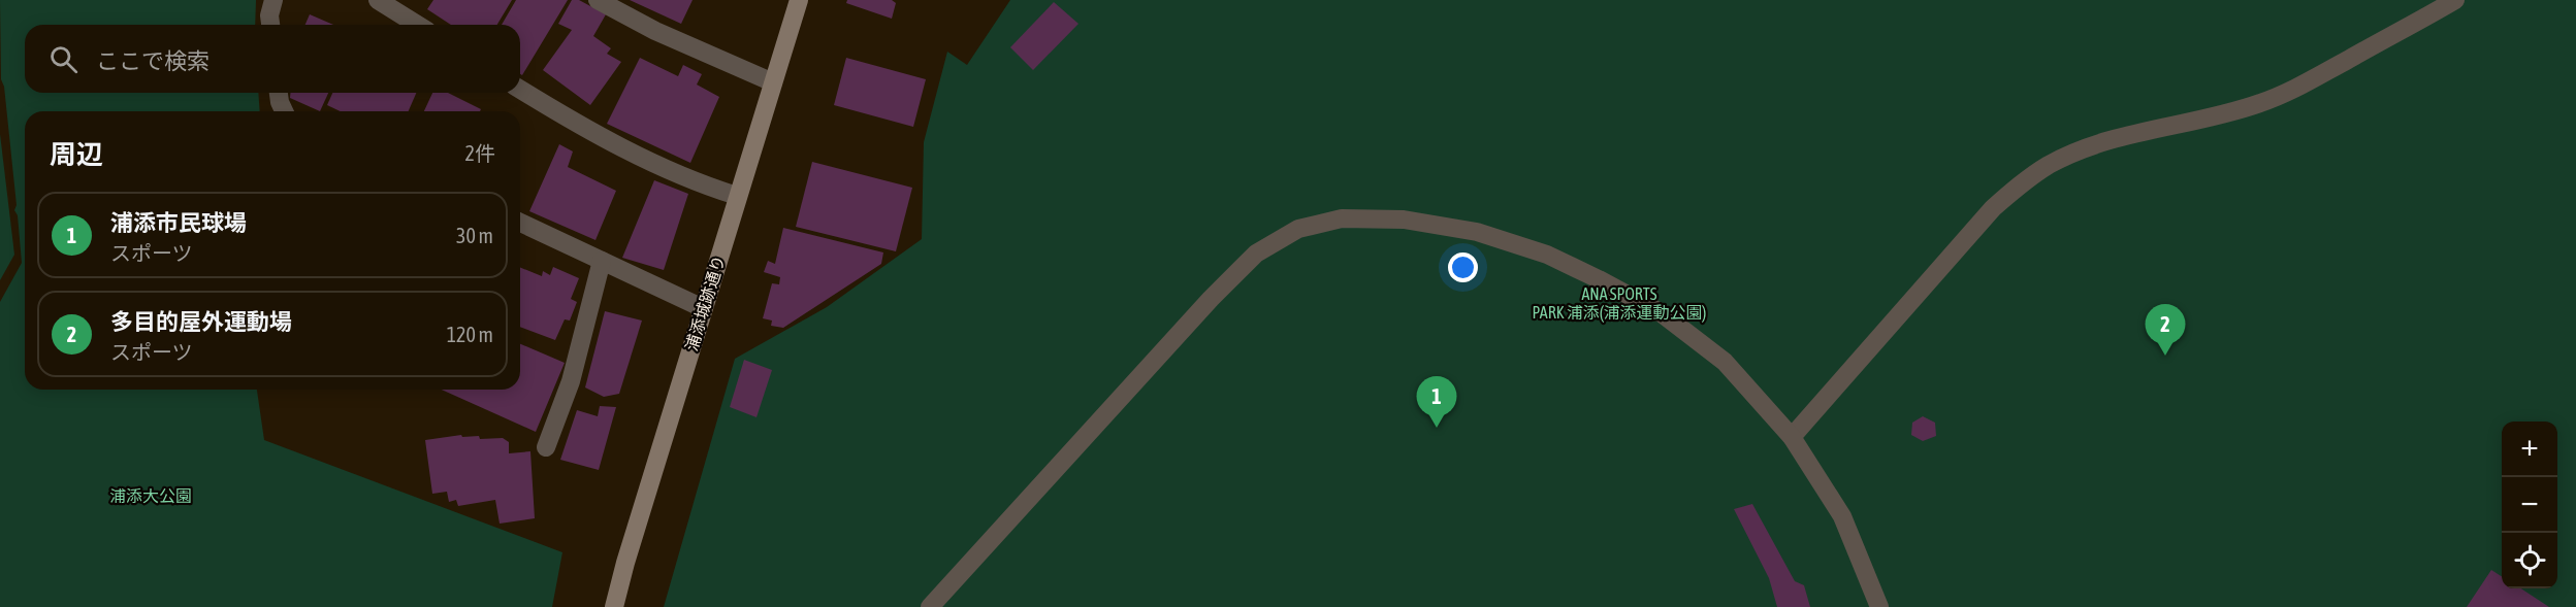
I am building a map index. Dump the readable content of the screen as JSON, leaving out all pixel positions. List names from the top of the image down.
{
  "streets": {
    "main road": ["浦添城跡通り"]
  },
  "parks": ["ANA SPORTS PARK 浦添(浦添運動公園)", "浦添大公園"],
  "page": {
    "search": "ここで検索",
    "heading": ["周辺", "2件"],
    "list": [
      {
        "mark": "1",
        "name": "浦添市民球場",
        "note": "スポーツ",
        "value": "30 m"
      },
      {
        "mark": "2",
        "name": "多目的屋外運動場",
        "note": "スポーツ",
        "value": "120 m"
      }
    ],
    "pins": ["2", "1"],
    "map_buttons": ["+", "−"]
  }
}
